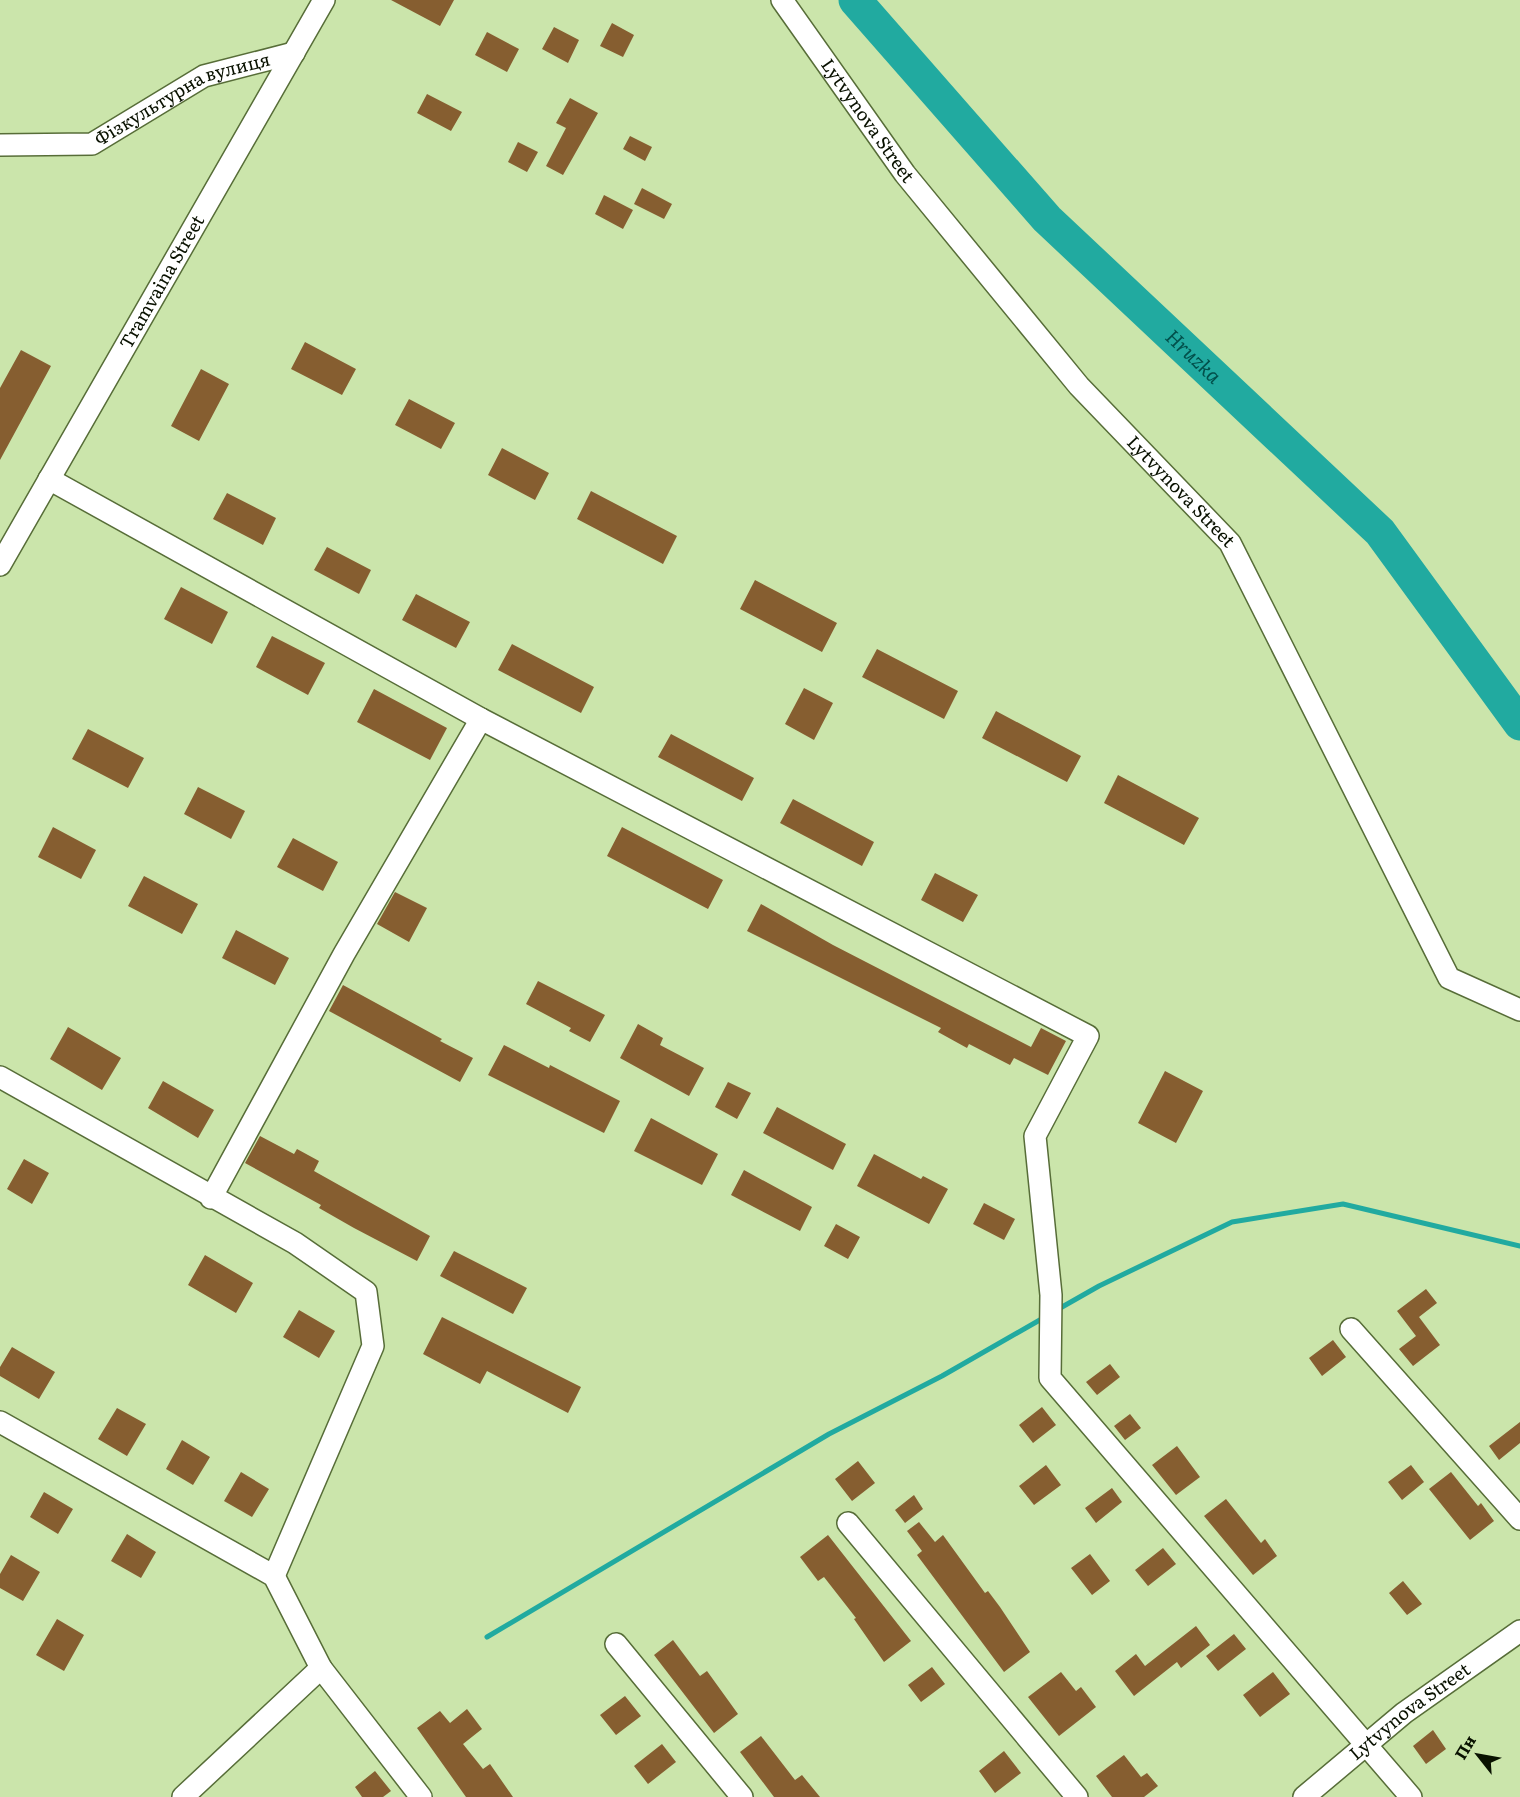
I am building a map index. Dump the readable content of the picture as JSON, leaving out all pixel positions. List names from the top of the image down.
{
  "streets": {
    "street": ["Фiзкультурна вулиця", "Lytvynova Street", "Tramvaina Street"]
  },
  "crossings": [
    ["Фiзкультурна вулиця", "Tramvaina Street"]
  ],
  "water": ["Hruzka"],
  "north": "top left"
}
